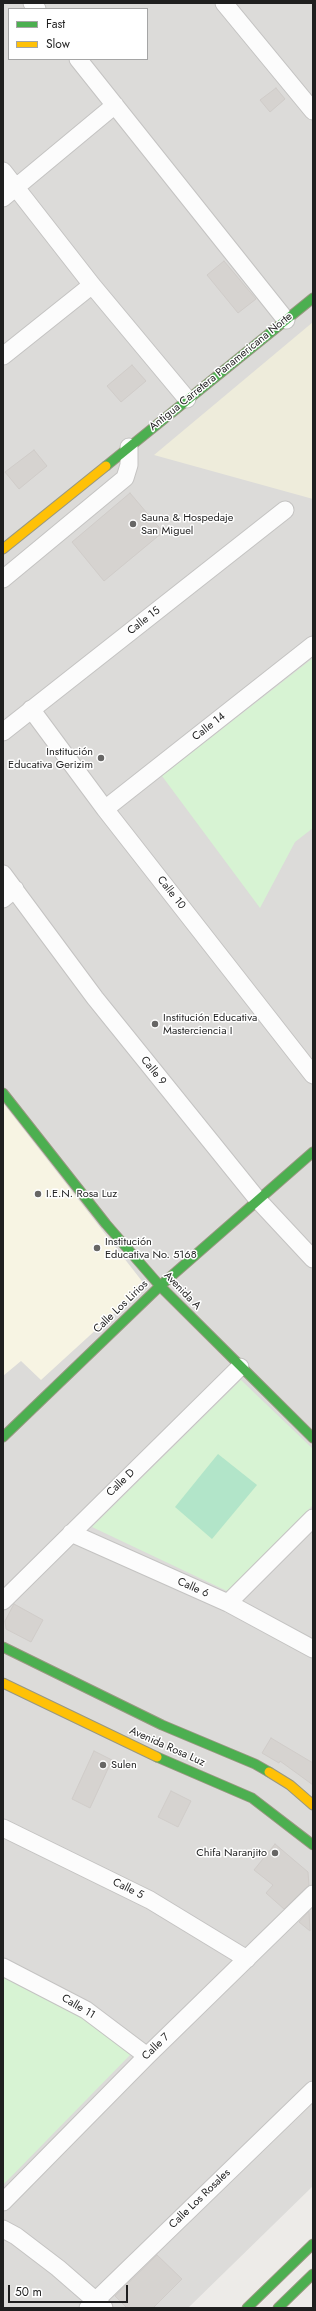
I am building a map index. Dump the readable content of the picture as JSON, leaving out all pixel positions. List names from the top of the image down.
{
  "streets": {
    "main road": [
      "Antigua Carretera Panamericana Norte",
      "Avenida A",
      "Calle Los Lirios",
      "Avenida Rosa Luz"
    ],
    "street": [
      "Calle 15",
      "Calle 14",
      "Calle 10",
      "Calle 9",
      "Calle D",
      "Calle 6",
      "Calle 5",
      "Calle 11",
      "Calle 7",
      "Calle Los Rosales"
    ]
  },
  "crossings": [
    ["Calle 15", "Calle 10"],
    ["Calle 14", "Calle 10"],
    ["Calle 9", "Calle Los Lirios"],
    ["Avenida A", "Calle Los Lirios"],
    ["Avenida A", "Calle D"],
    ["Calle D", "Calle 6"],
    ["Calle 5", "Calle 7"],
    ["Calle 11", "Calle 7"]
  ],
  "places": [
    "Sauna & Hospedaje San Miguel",
    "Institución Educativa Gerizim",
    "Institución Educativa Masterciencia I",
    "I.E.N. Rosa Luz",
    "Institución Educativa No. 5168",
    "Sulen",
    "Chifa Naranjito"
  ],
  "legend": ["Fast", "Slow"],
  "scale_bar": "50 m"
}
